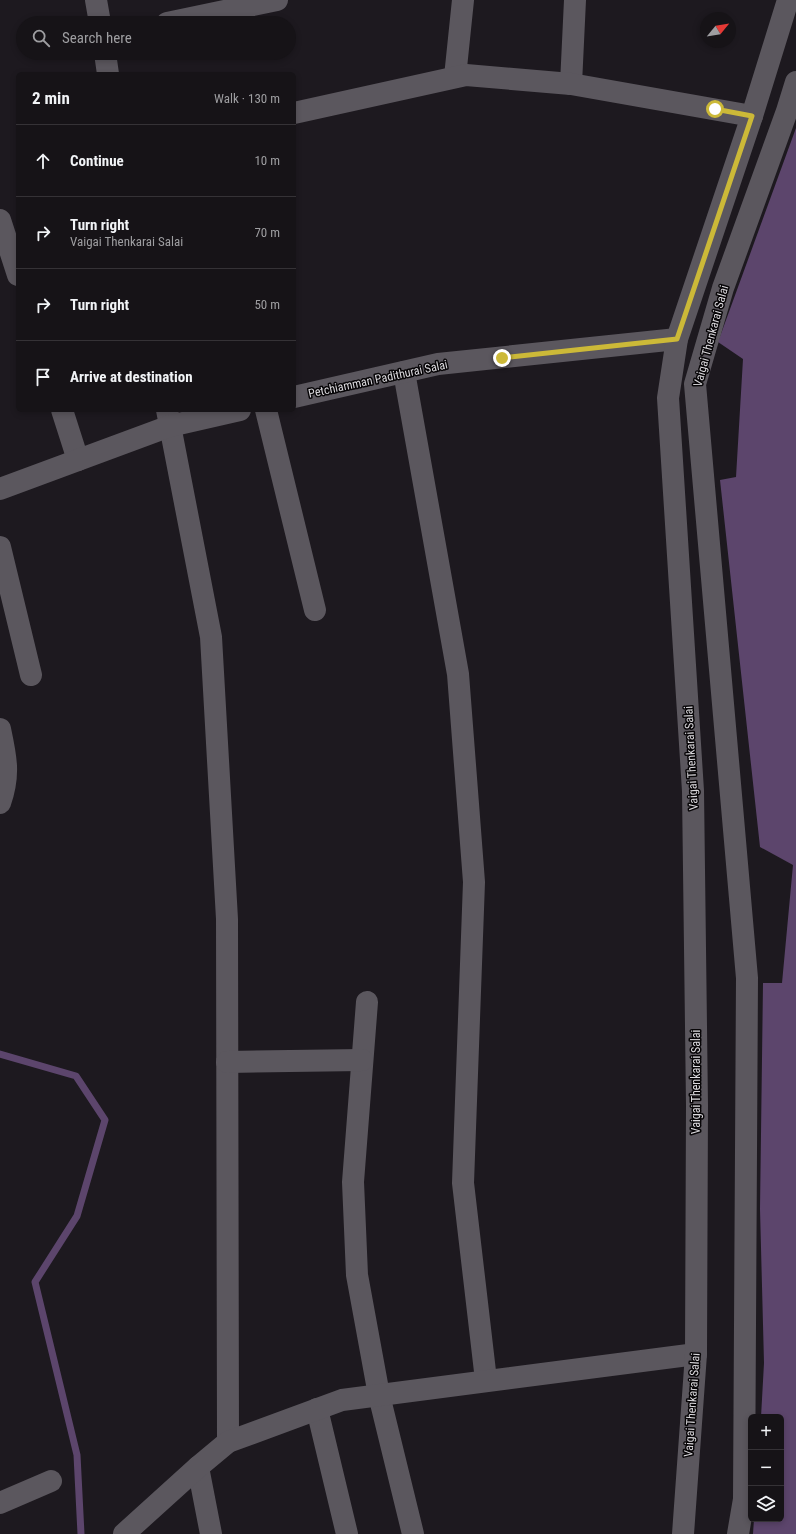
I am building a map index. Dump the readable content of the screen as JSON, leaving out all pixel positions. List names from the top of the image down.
{
  "streets": {
    "street": ["Vaigai Thenkarai Salai", "Petchiamman Padithurai Salai"]
  },
  "crossings": [
    ["Vaigai Thenkarai Salai", "Petchiamman Padithurai Salai"]
  ],
  "north": "top right",
  "page": {
    "search": "Search here",
    "heading": ["2 min", "Walk · 130 m"],
    "list": [
      ["Continue", "10 m"],
      ["Turn right", "Vaigai Thenkarai Salai", "70 m"],
      ["Turn right", "50 m"],
      "Arrive at destination"
    ],
    "map_buttons": ["+", "−"]
  }
}
